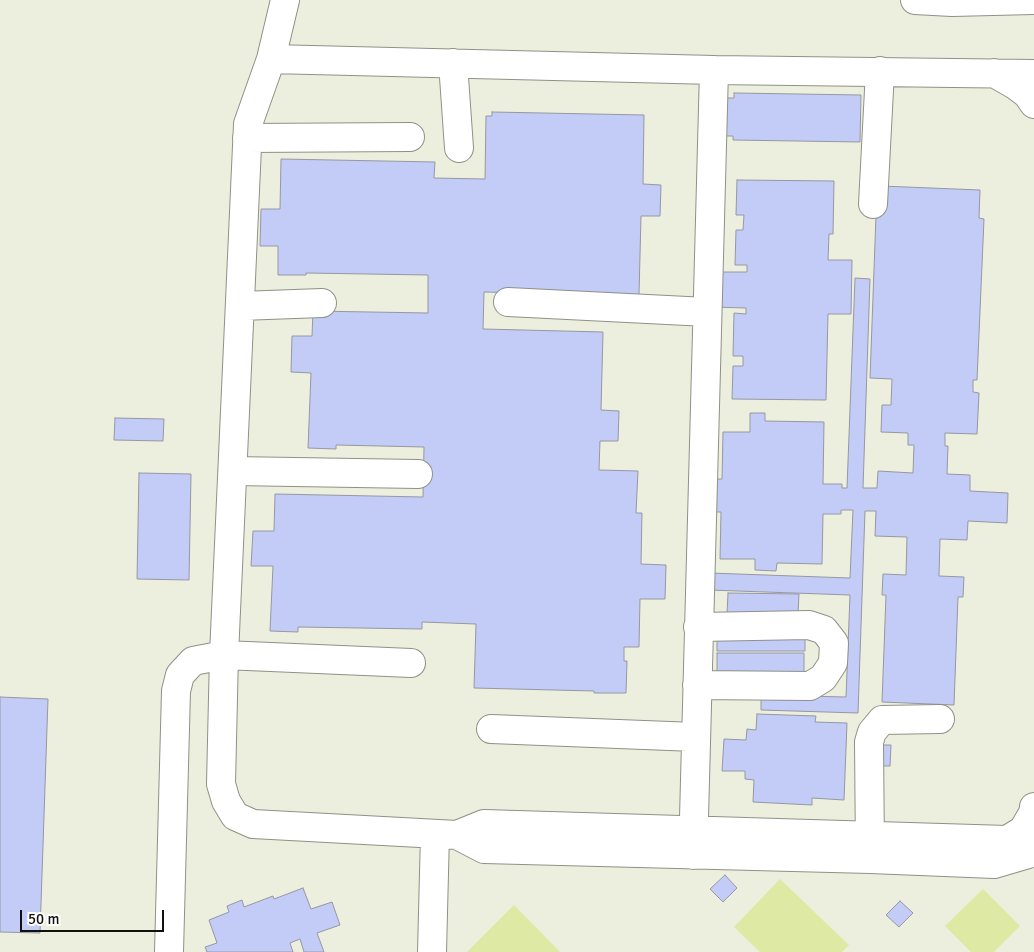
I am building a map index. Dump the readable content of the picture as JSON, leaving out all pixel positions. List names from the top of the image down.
{
  "scale_bar": "50 m"
}
